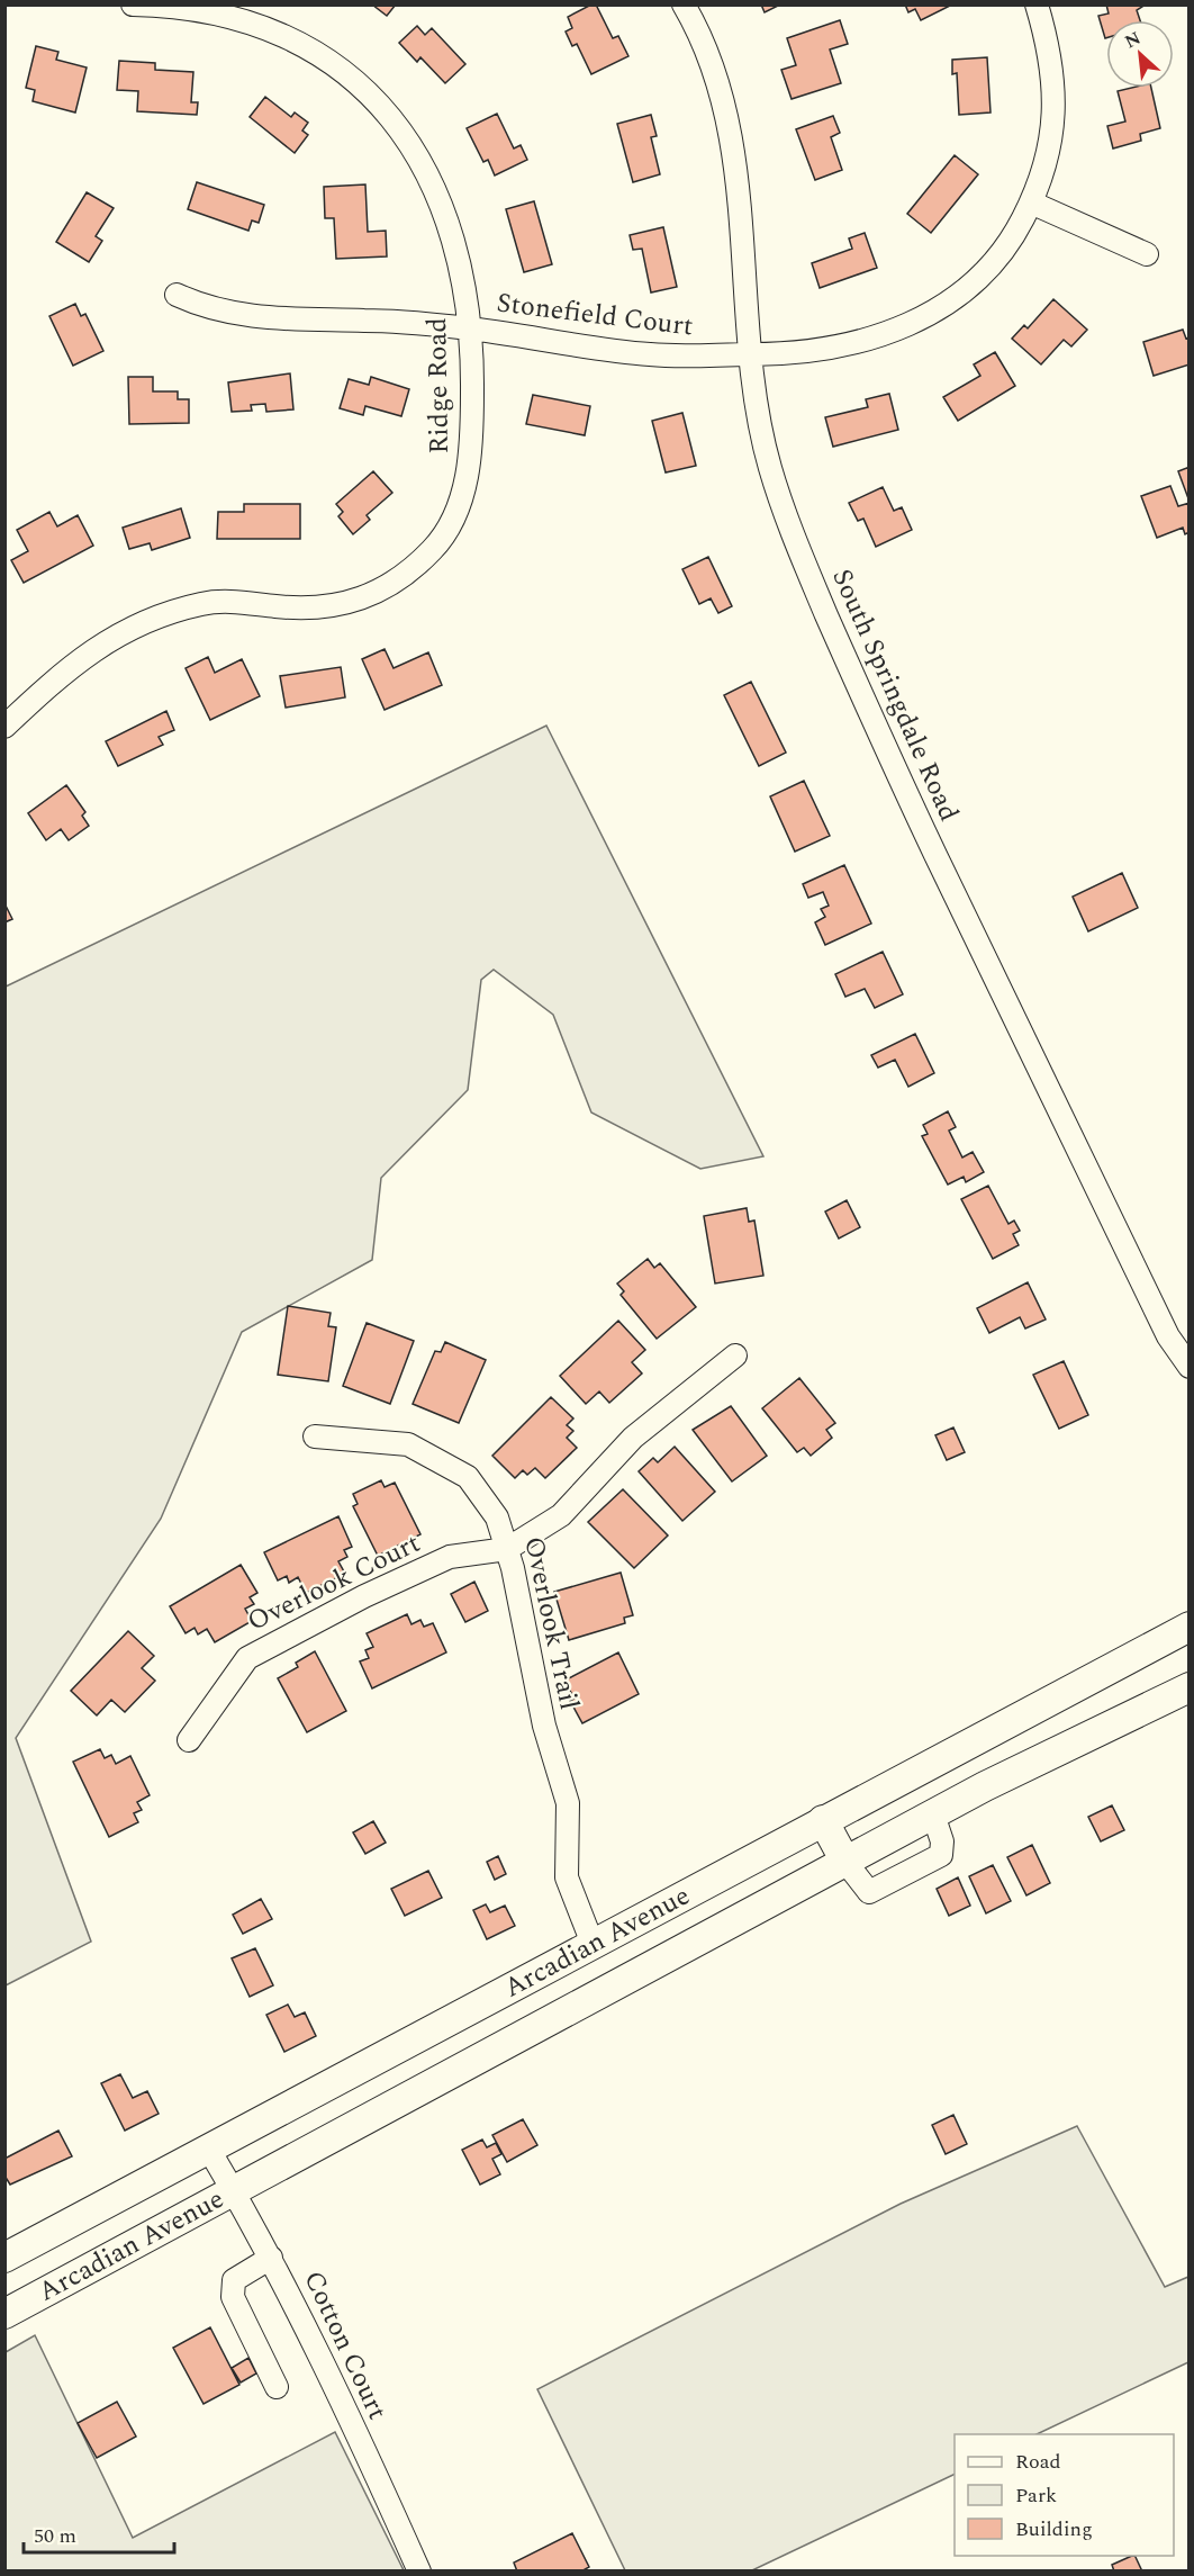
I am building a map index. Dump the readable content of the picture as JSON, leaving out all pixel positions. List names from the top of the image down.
{
  "streets": {
    "main road": ["Arcadian Avenue"],
    "street": [
      "Stonefield Court",
      "Ridge Road",
      "South Springdale Road",
      "Overlook Court",
      "Overlook Trail",
      "Cotton Court"
    ]
  },
  "crossings": [
    ["Stonefield Court", "Ridge Road"],
    ["Stonefield Court", "South Springdale Road"],
    ["Overlook Court", "Overlook Trail"],
    ["Overlook Trail", "Arcadian Avenue"],
    ["Arcadian Avenue", "Cotton Court"]
  ],
  "legend": ["Road", "Park", "Building"],
  "scale_bar": "50 m",
  "north": "top left"
}
